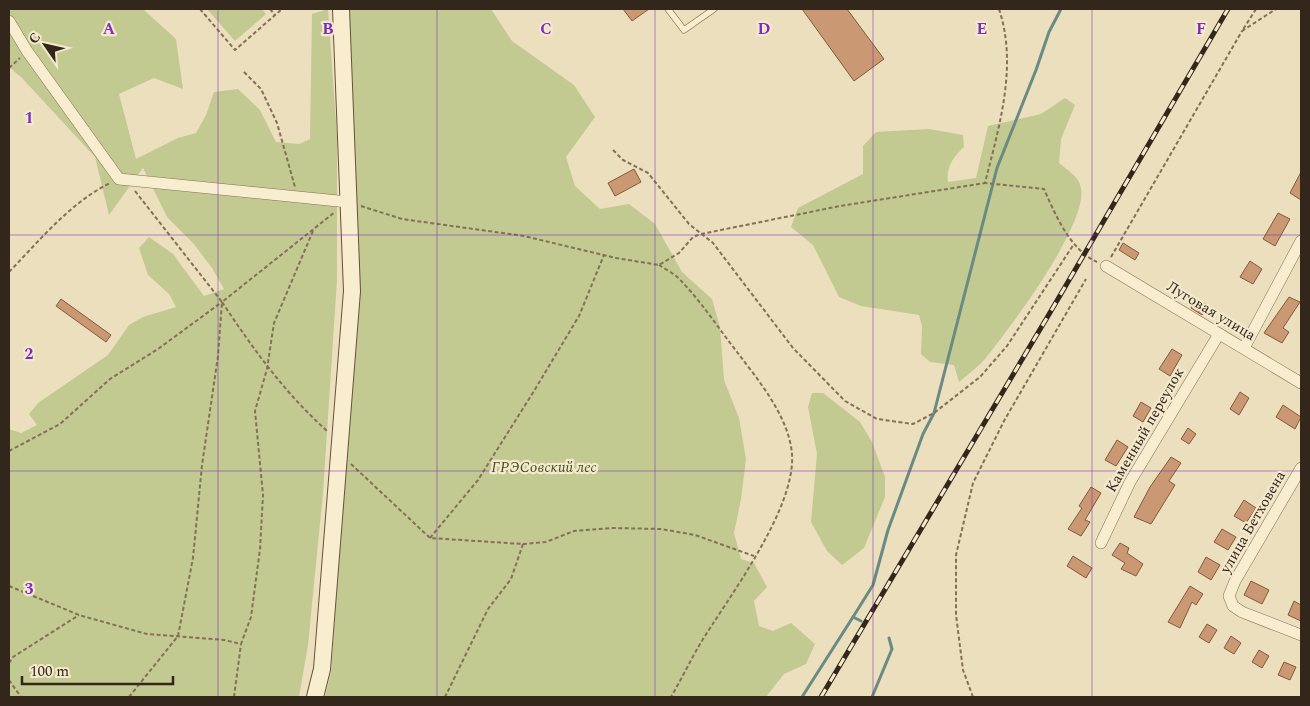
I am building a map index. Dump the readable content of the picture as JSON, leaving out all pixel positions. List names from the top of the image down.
{
  "streets": {
    "street": ["Луговая улица", "Каменный переулок", "улица Бетховена"]
  },
  "crossings": [
    ["Луговая улица", "Каменный переулок"]
  ],
  "parks": ["ГРЭСовский лес"],
  "scale_bar": "100 m",
  "north": "top left",
  "grid": {
    "columns": [
      "A",
      "B",
      "C",
      "D",
      "E",
      "F"
    ],
    "rows": ["1", "2", "3"]
  }
}
